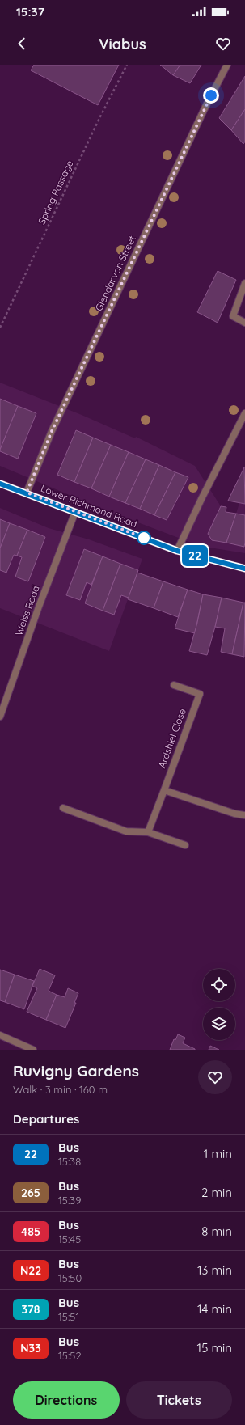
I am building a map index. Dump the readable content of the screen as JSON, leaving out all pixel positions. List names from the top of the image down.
{
  "streets": {
    "main road": ["Lower Richmond Road"],
    "street": ["Glendarvon Street", "Weiss Road", "Ardshiel Close"],
    "path": ["Spring Passage"]
  },
  "crossings": [
    ["Glendarvon Street", "Lower Richmond Road"],
    ["Lower Richmond Road", "Weiss Road"]
  ],
  "lines": ["bus line 22"],
  "page": {
    "status": "15:37",
    "header": "Viabus",
    "on_map": "22",
    "heading": [
      ["Ruvigny Gardens", "Walk · 3 min · 160 m"],
      "Departures"
    ],
    "list": [
      {
        "mark": "22",
        "name": "Bus",
        "note": "15:38",
        "value": "1 min"
      },
      {
        "mark": "265",
        "name": "Bus",
        "note": "15:39",
        "value": "2 min"
      },
      {
        "mark": "485",
        "name": "Bus",
        "note": "15:45",
        "value": "8 min"
      },
      {
        "mark": "N22",
        "name": "Bus",
        "note": "15:50",
        "value": "13 min"
      },
      {
        "mark": "378",
        "name": "Bus",
        "note": "15:51",
        "value": "14 min"
      },
      {
        "mark": "N33",
        "name": "Bus",
        "note": "15:52",
        "value": "15 min"
      }
    ],
    "buttons": ["Directions", "Tickets"]
  }
}
